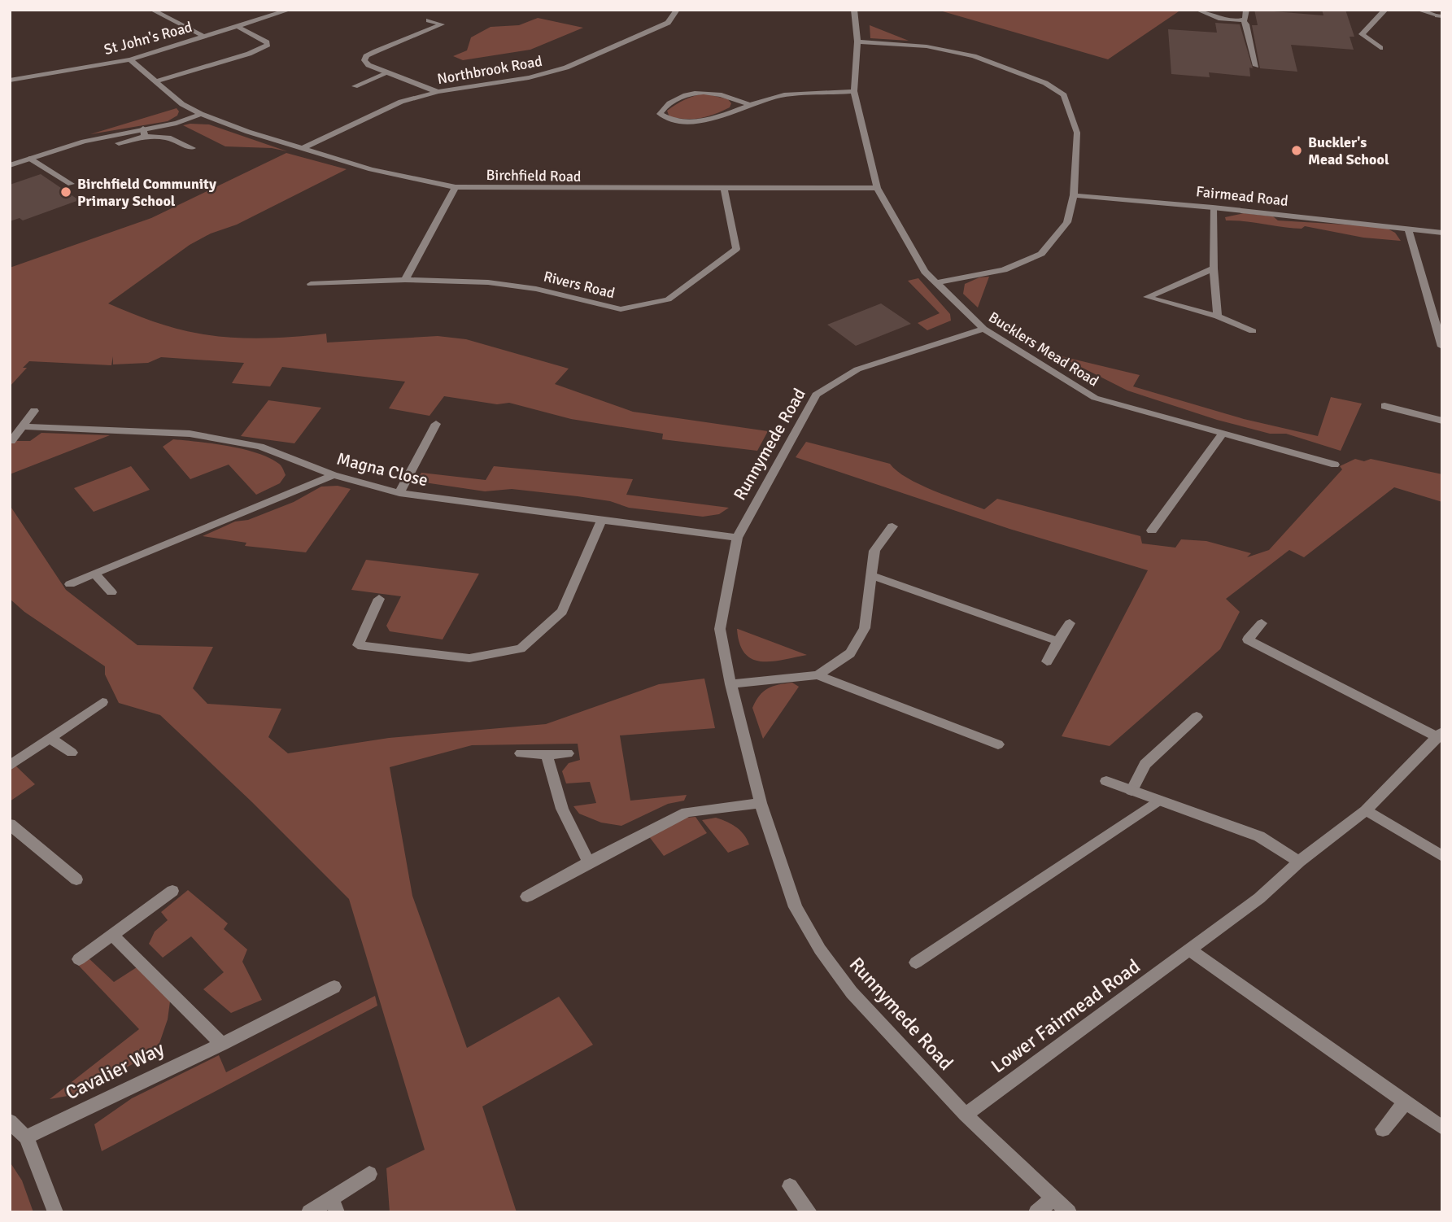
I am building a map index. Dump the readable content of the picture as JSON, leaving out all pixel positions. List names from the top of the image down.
{
  "streets": {
    "street": [
      "St John's Road",
      "Northbrook Road",
      "Birchfield Road",
      "Fairmead Road",
      "Rivers Road",
      "Bucklers Mead Road",
      "Runnymede Road",
      "Magna Close",
      "Lower Fairmead Road",
      "Cavalier Way"
    ]
  },
  "crossings": [
    ["St John's Road", "Birchfield Road"],
    ["Northbrook Road", "Birchfield Road"],
    ["Birchfield Road", "Rivers Road"],
    ["Birchfield Road", "Bucklers Mead Road"],
    ["Bucklers Mead Road", "Runnymede Road"],
    ["Runnymede Road", "Magna Close"],
    ["Runnymede Road", "Lower Fairmead Road"]
  ],
  "places": ["Buckler's Mead School", "Birchfield Community Primary School"]
}
